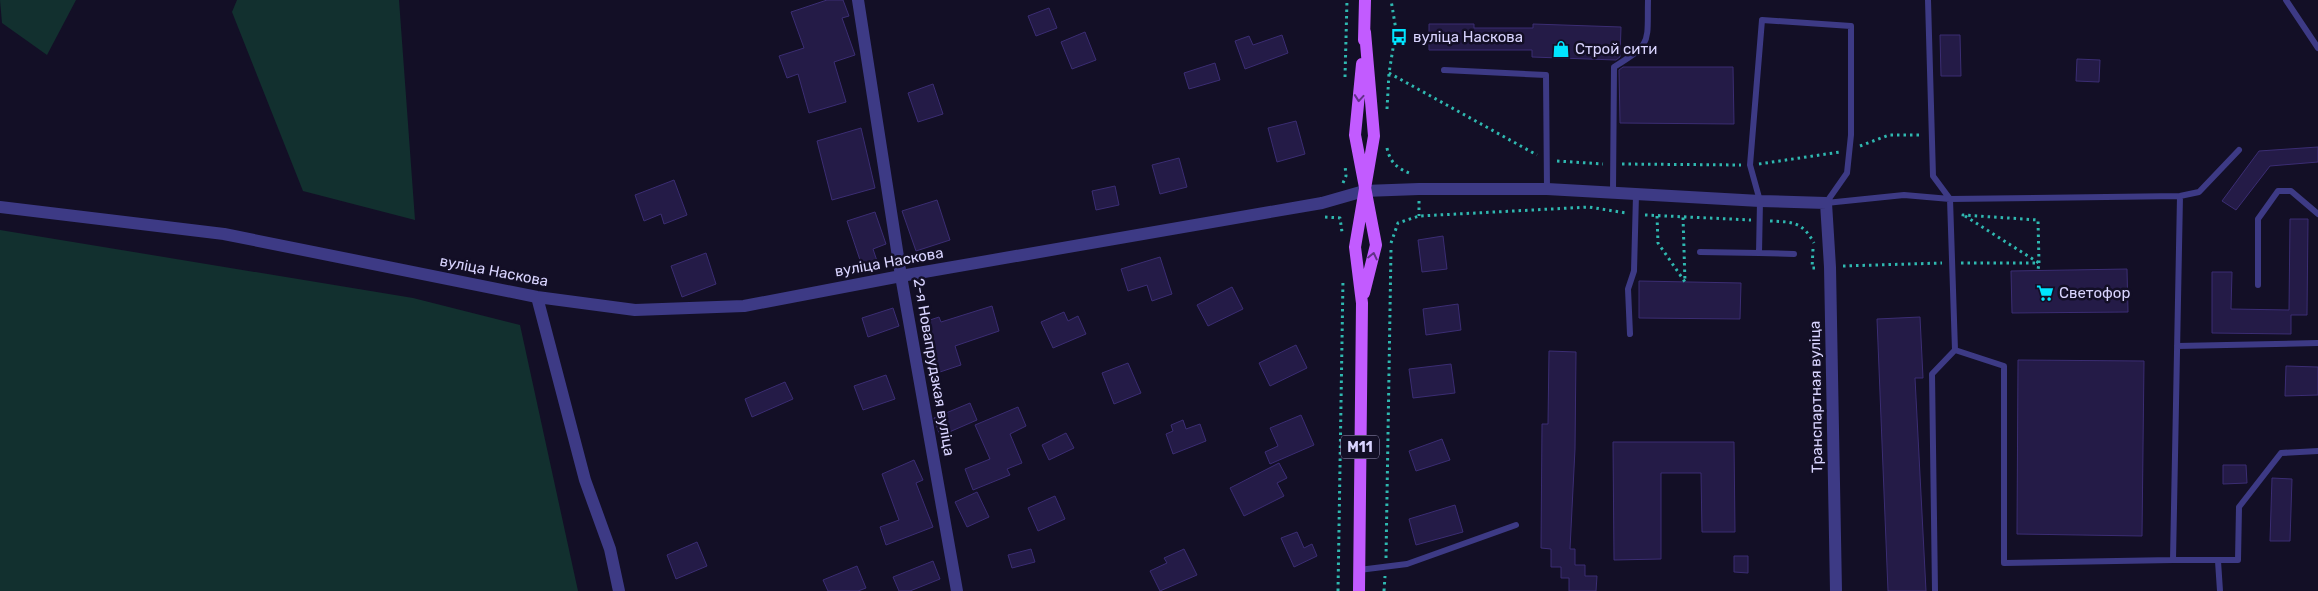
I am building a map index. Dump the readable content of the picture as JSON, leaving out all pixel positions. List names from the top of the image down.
{
  "streets": {
    "main road": ["М11"],
    "street": ["вуліца Наскова", "2-я Новапрудзкая вуліца", "Транспартная вуліца"]
  },
  "crossings": [
    ["вуліца Наскова", "2-я Новапрудзкая вуліца"],
    ["вуліца Наскова", "Транспартная вуліца"],
    ["вуліца Наскова", "М11"]
  ],
  "places": {
    "bus stop": ["вуліца Наскова"],
    "shop": ["Строй сити"],
    "supermarket": ["Светофор"]
  }
}
